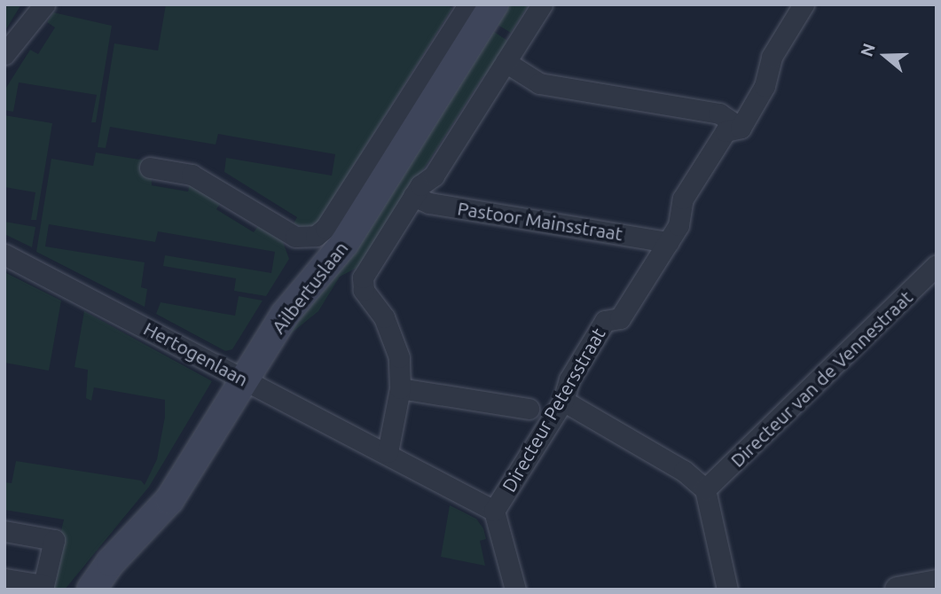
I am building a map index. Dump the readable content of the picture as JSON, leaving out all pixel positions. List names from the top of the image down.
{
  "streets": {
    "main road": ["Ailbertuslaan"],
    "street": [
      "Pastoor Mainsstraat",
      "Hertogenlaan",
      "Directeur van de Vennestraat",
      "Directeur Petersstraat"
    ]
  },
  "crossings": [
    ["Pastoor Mainsstraat", "Ailbertuslaan"],
    ["Pastoor Mainsstraat", "Directeur Petersstraat"],
    ["Ailbertuslaan", "Hertogenlaan"],
    ["Hertogenlaan", "Directeur Petersstraat"]
  ],
  "north": "left"
}
